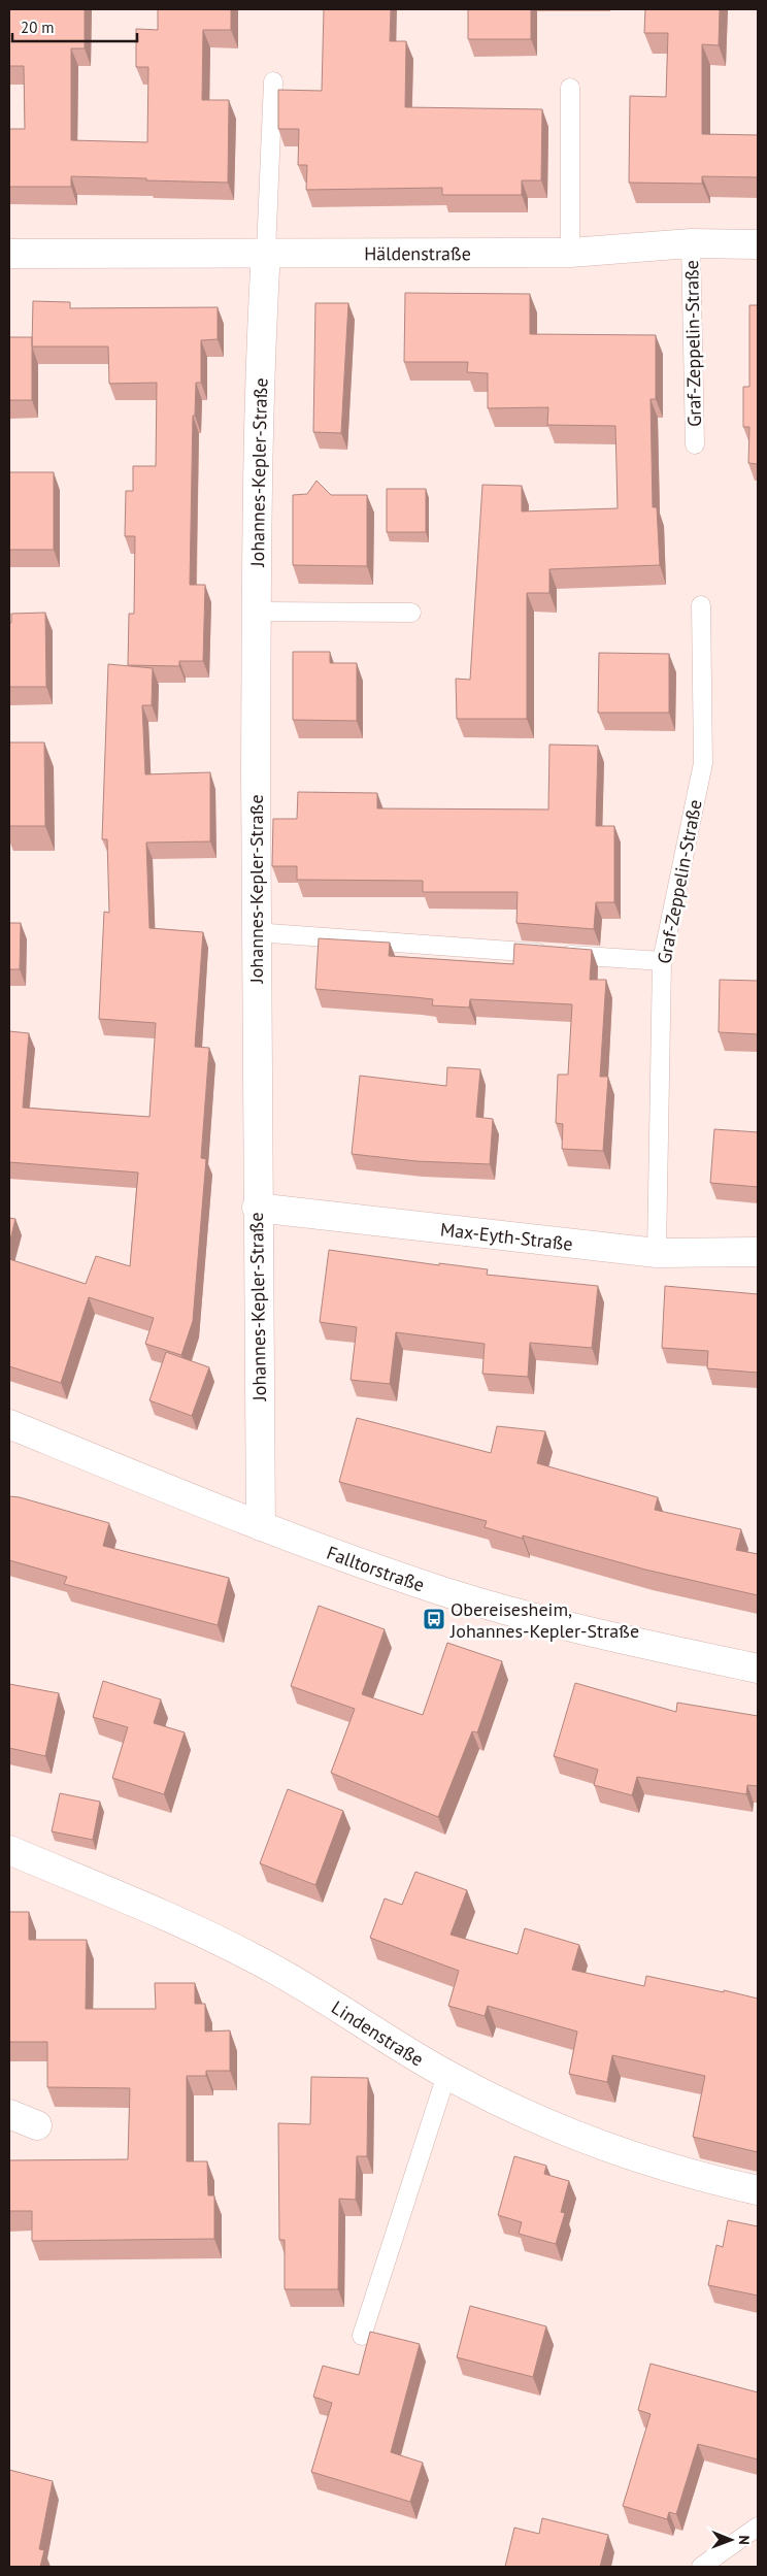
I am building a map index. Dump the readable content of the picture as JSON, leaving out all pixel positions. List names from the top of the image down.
{
  "streets": {
    "street": [
      "Häldenstraße",
      "Johannes-Kepler-Straße",
      "Max-Eyth-Straße",
      "Falltorstraße",
      "Lindenstraße"
    ],
    "lane": ["Graf-Zeppelin-Straße"]
  },
  "crossings": [
    ["Häldenstraße", "Graf-Zeppelin-Straße"],
    ["Häldenstraße", "Johannes-Kepler-Straße"],
    ["Graf-Zeppelin-Straße", "Max-Eyth-Straße"],
    ["Johannes-Kepler-Straße", "Max-Eyth-Straße"],
    ["Johannes-Kepler-Straße", "Falltorstraße"]
  ],
  "places": {
    "bus stop": ["Obereisesheim, Johannes-Kepler-Straße"]
  },
  "scale_bar": "20 m",
  "north": "right"
}
